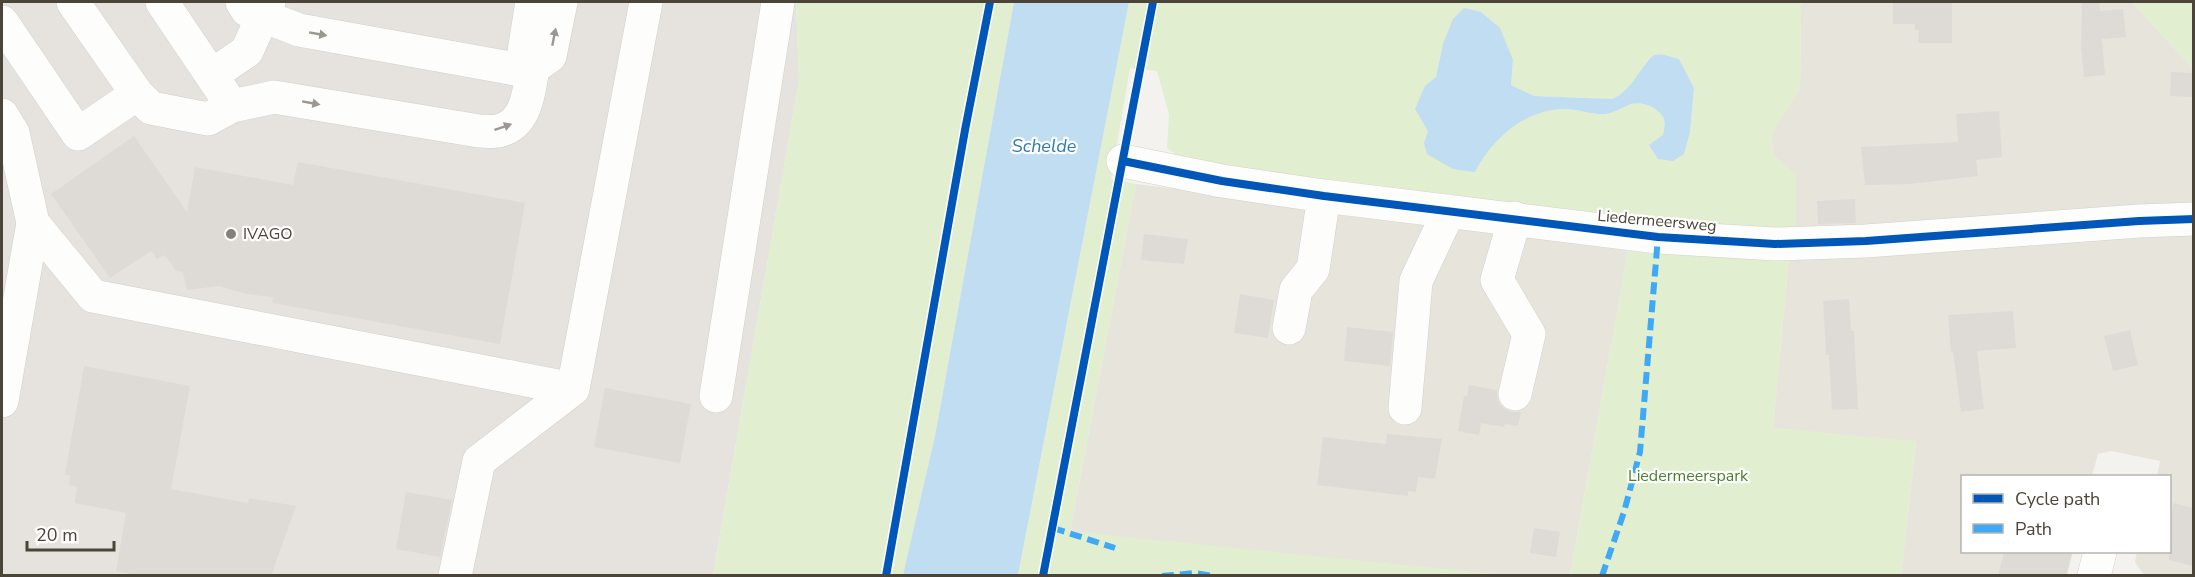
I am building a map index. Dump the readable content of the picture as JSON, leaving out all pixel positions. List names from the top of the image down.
{
  "streets": {
    "street": ["Liedermeersweg"]
  },
  "water": ["Schelde"],
  "parks": ["Liedermeerspark"],
  "places": ["IVAGO"],
  "legend": ["Cycle path", "Path"],
  "scale_bar": "20 m"
}
